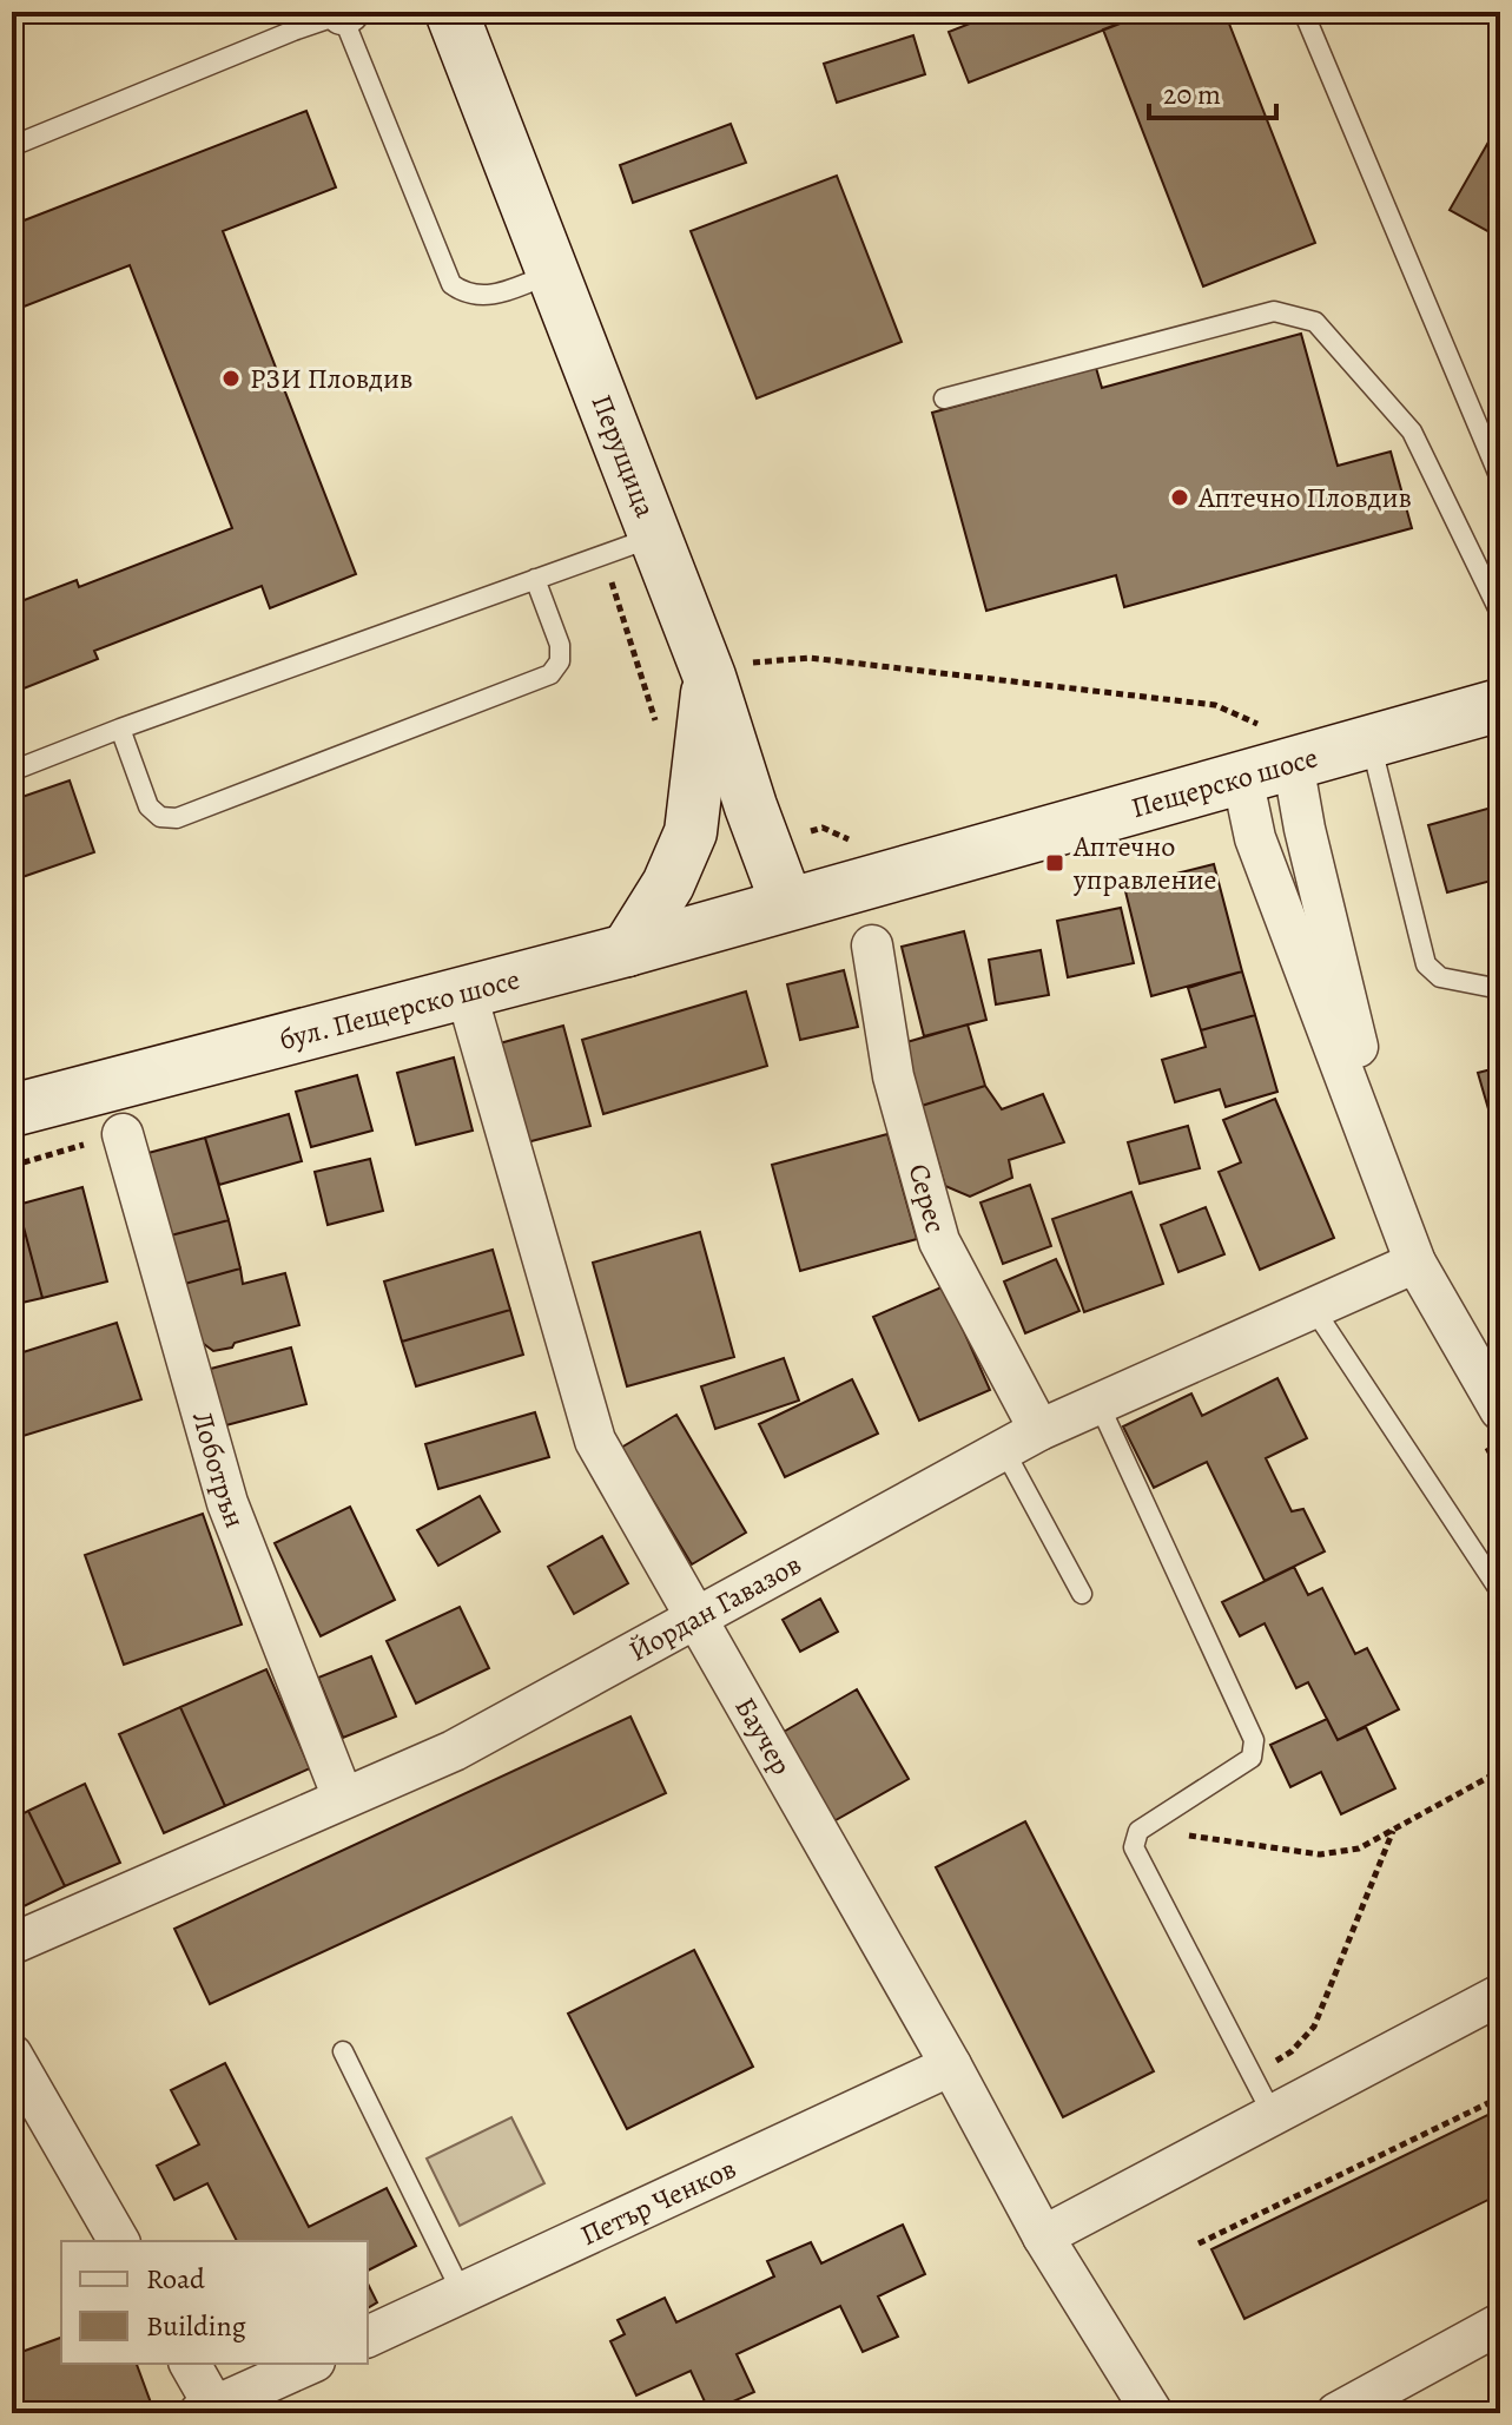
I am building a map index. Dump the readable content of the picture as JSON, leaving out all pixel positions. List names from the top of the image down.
{
  "streets": {
    "main road": ["Перущица", "Пещерско шосе", "бул. Пещерско шосе"],
    "street": [
      "Серес",
      "Лоботрън",
      "Йордан Гавазов",
      "Баучер",
      "Петър Ченков"
    ]
  },
  "crossings": [
    ["Перущица", "Пещерско шосе"],
    ["Перущица", "бул. Пещерско шосе"],
    ["Пещерско шосе", "бул. Пещерско шосе"],
    ["Серес", "Йордан Гавазов"],
    ["Лоботрън", "Йордан Гавазов"],
    ["Йордан Гавазов", "Баучер"],
    ["Баучер", "Петър Ченков"]
  ],
  "places": {
    "other": ["РЗИ Пловдив", "Аптечно Пловдив"],
    "transit": ["Аптечно управление"]
  },
  "legend": ["Road", "Building"],
  "scale_bar": "20 m"
}
